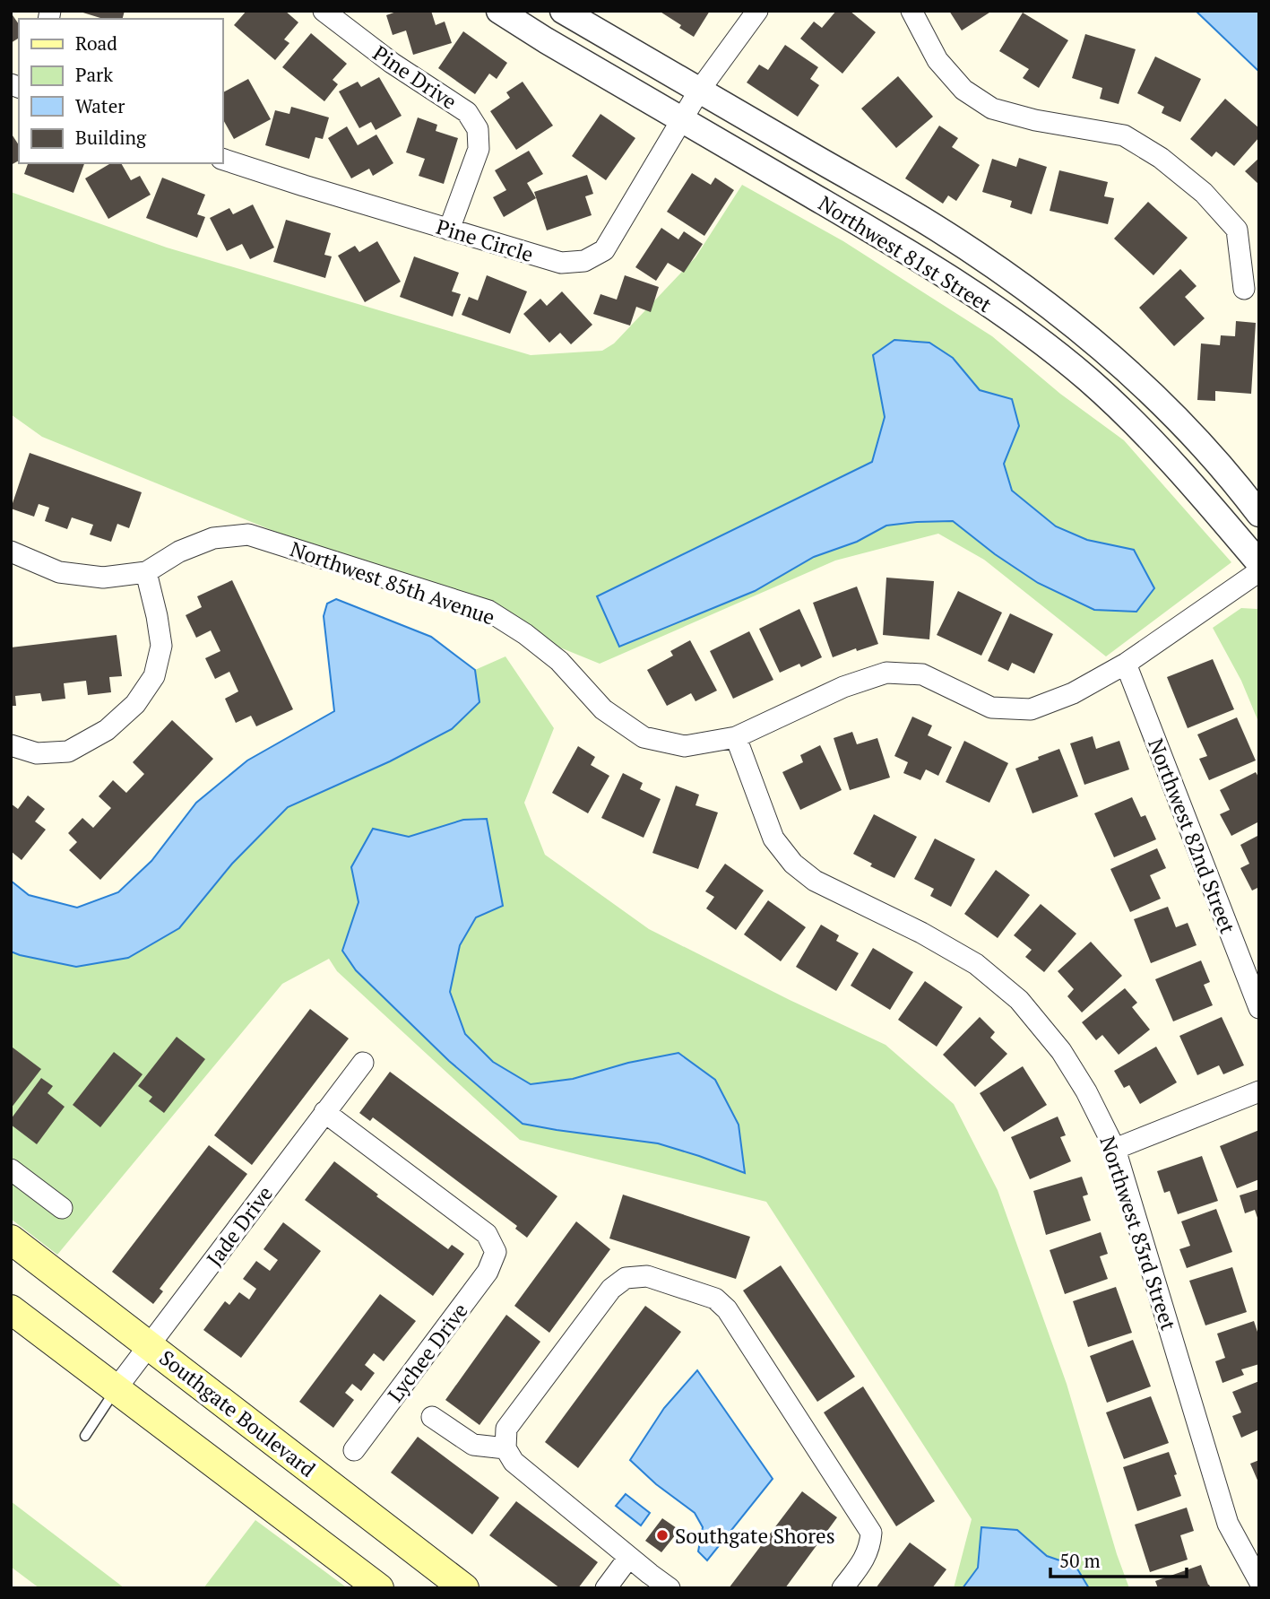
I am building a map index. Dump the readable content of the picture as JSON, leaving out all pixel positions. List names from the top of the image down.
{
  "streets": {
    "main road": ["Southgate Boulevard"],
    "street": [
      "Pine Drive",
      "Pine Circle",
      "Northwest 81st Street",
      "Northwest 85th Avenue",
      "Northwest 82nd Street",
      "Jade Drive",
      "Northwest 83rd Street",
      "Lychee Drive"
    ]
  },
  "crossings": [
    ["Pine Drive", "Pine Circle"],
    ["Pine Circle", "Northwest 81st Street"],
    ["Northwest 85th Avenue", "Northwest 82nd Street"],
    ["Northwest 85th Avenue", "Northwest 83rd Street"],
    ["Jade Drive", "Lychee Drive"],
    ["Jade Drive", "Southgate Boulevard"]
  ],
  "places": ["Southgate Shores"],
  "legend": [
    "Road",
    "Park",
    "Water",
    "Building"
  ],
  "scale_bar": "50 m"
}
